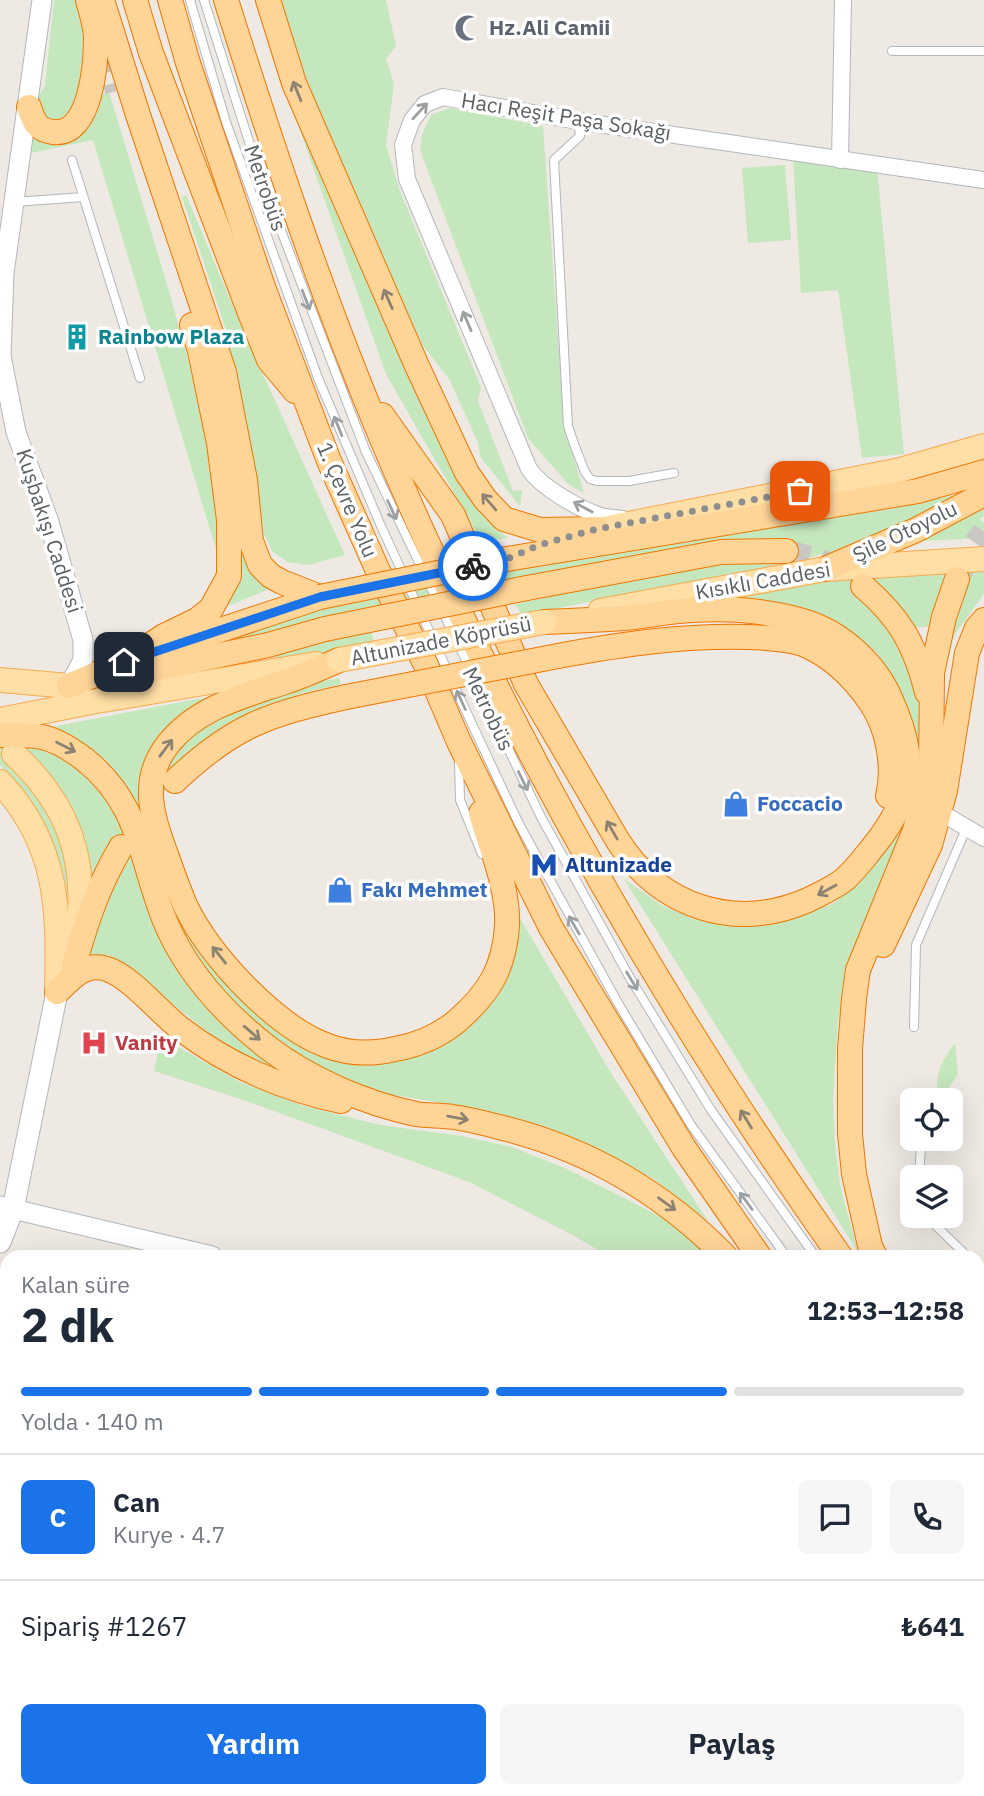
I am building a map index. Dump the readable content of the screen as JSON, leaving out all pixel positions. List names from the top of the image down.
{
  "streets": {
    "highway": ["1. Çevre Yolu", "Şile Otoyolu"],
    "main road": ["Kısıklı Caddesi", "Altunizade Köprüsü"],
    "street": ["Hacı Reşit Paşa Sokağı", "Kuşbakışı Caddesi"],
    "lane": ["Metrobüs"]
  },
  "crossings": [
    ["Şile Otoyolu", "Kısıklı Caddesi"],
    ["Kısıklı Caddesi", "Altunizade Köprüsü"]
  ],
  "places": {
    "mosque": ["Hz.Ali Camii"],
    "building": ["Rainbow Plaza"],
    "shop": ["Foccacio", "Fakı Mehmet"],
    "metro station": ["Altunizade"],
    "hospital": ["Vanity"]
  },
  "page": {
    "heading": ["2 dk", "Kalan süre", "12:53–12:58"],
    "panel": [
      "Can",
      "Kurye · 4.7",
      "Sipariş #1267",
      "₺641"
    ],
    "bar": "Yolda · 140 m",
    "round": "C",
    "buttons": ["Yardım", "Paylaş"]
  }
}
